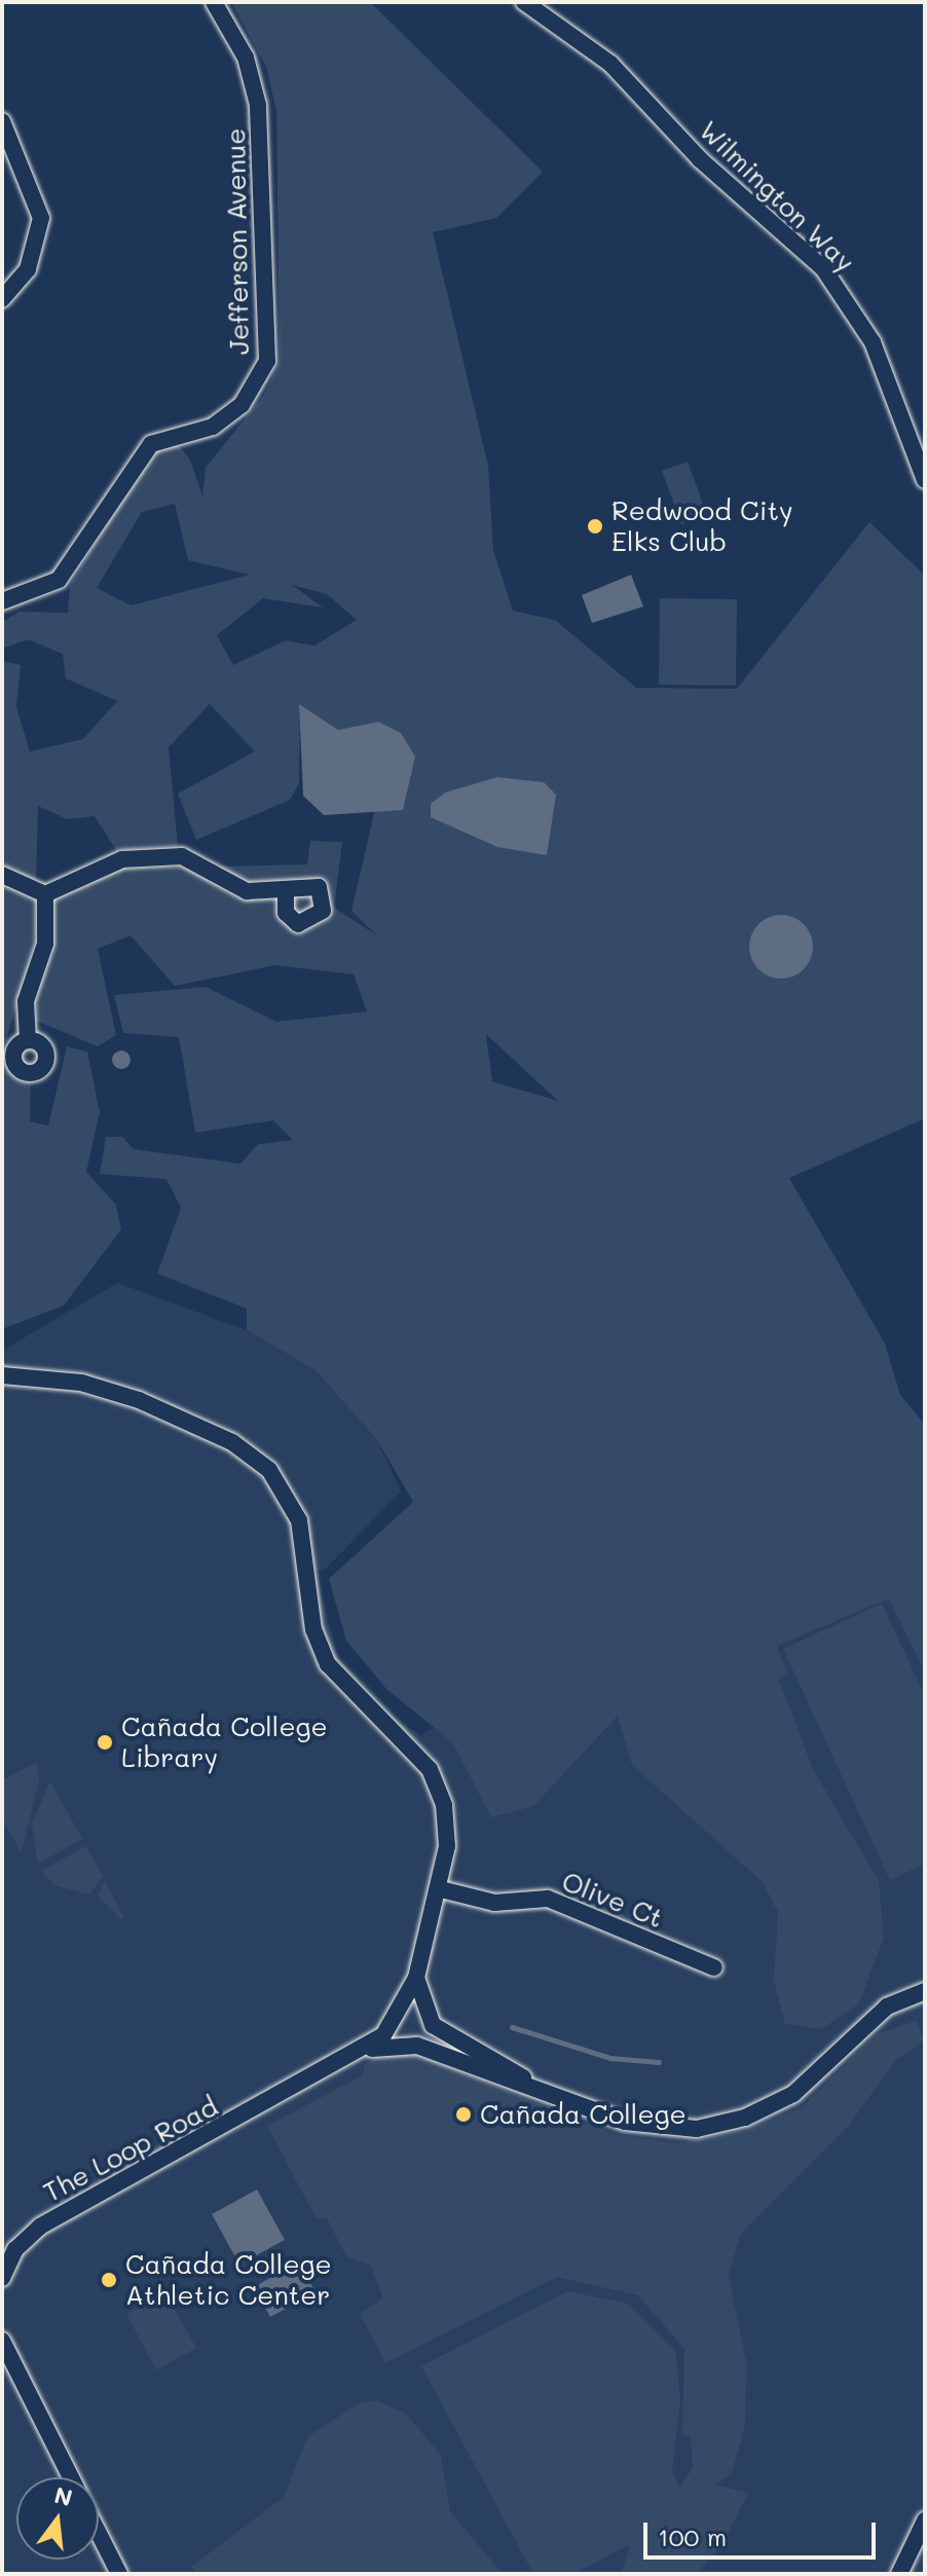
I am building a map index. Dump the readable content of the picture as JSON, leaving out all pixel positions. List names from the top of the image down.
{
  "streets": {
    "street": [
      "Wilmington Way",
      "Jefferson Avenue",
      "Olive Ct",
      "The Loop Road"
    ]
  },
  "places": [
    "Redwood City Elks Club",
    "Cañada College Library",
    "Cañada College",
    "Cañada College Athletic Center"
  ],
  "scale_bar": "100 m",
  "north": "top"
}
